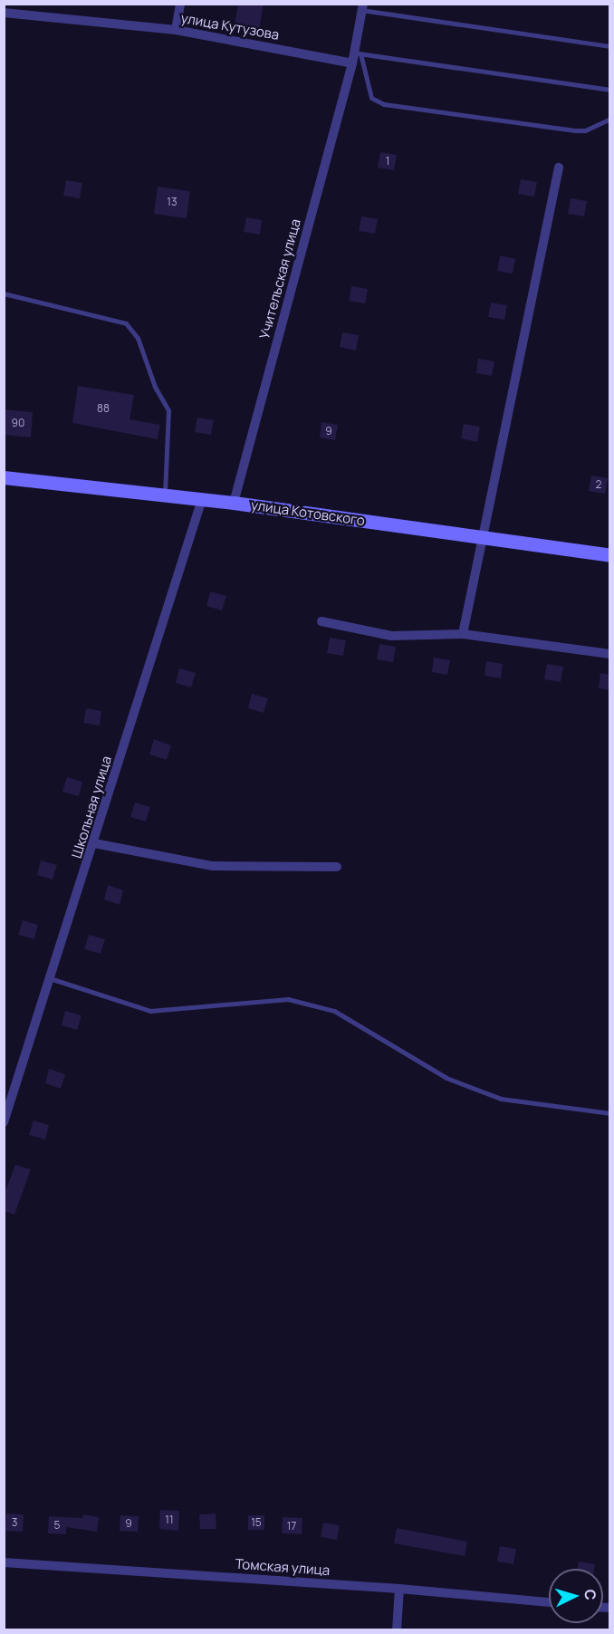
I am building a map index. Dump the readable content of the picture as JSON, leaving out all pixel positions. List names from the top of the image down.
{
  "streets": {
    "main road": ["улица Котовского"],
    "street": [
      "улица Кутузова",
      "Учительская улица",
      "Школьная улица",
      "Томская улица"
    ]
  },
  "crossings": [
    ["улица Кутузова", "Учительская улица"],
    ["Учительская улица", "улица Котовского"],
    ["улица Котовского", "Школьная улица"]
  ],
  "house_numbers": [
    "1",
    "13",
    "88",
    "90",
    "9",
    "2",
    "11",
    "3",
    "15",
    "9",
    "5",
    "17"
  ],
  "north": "right"
}
